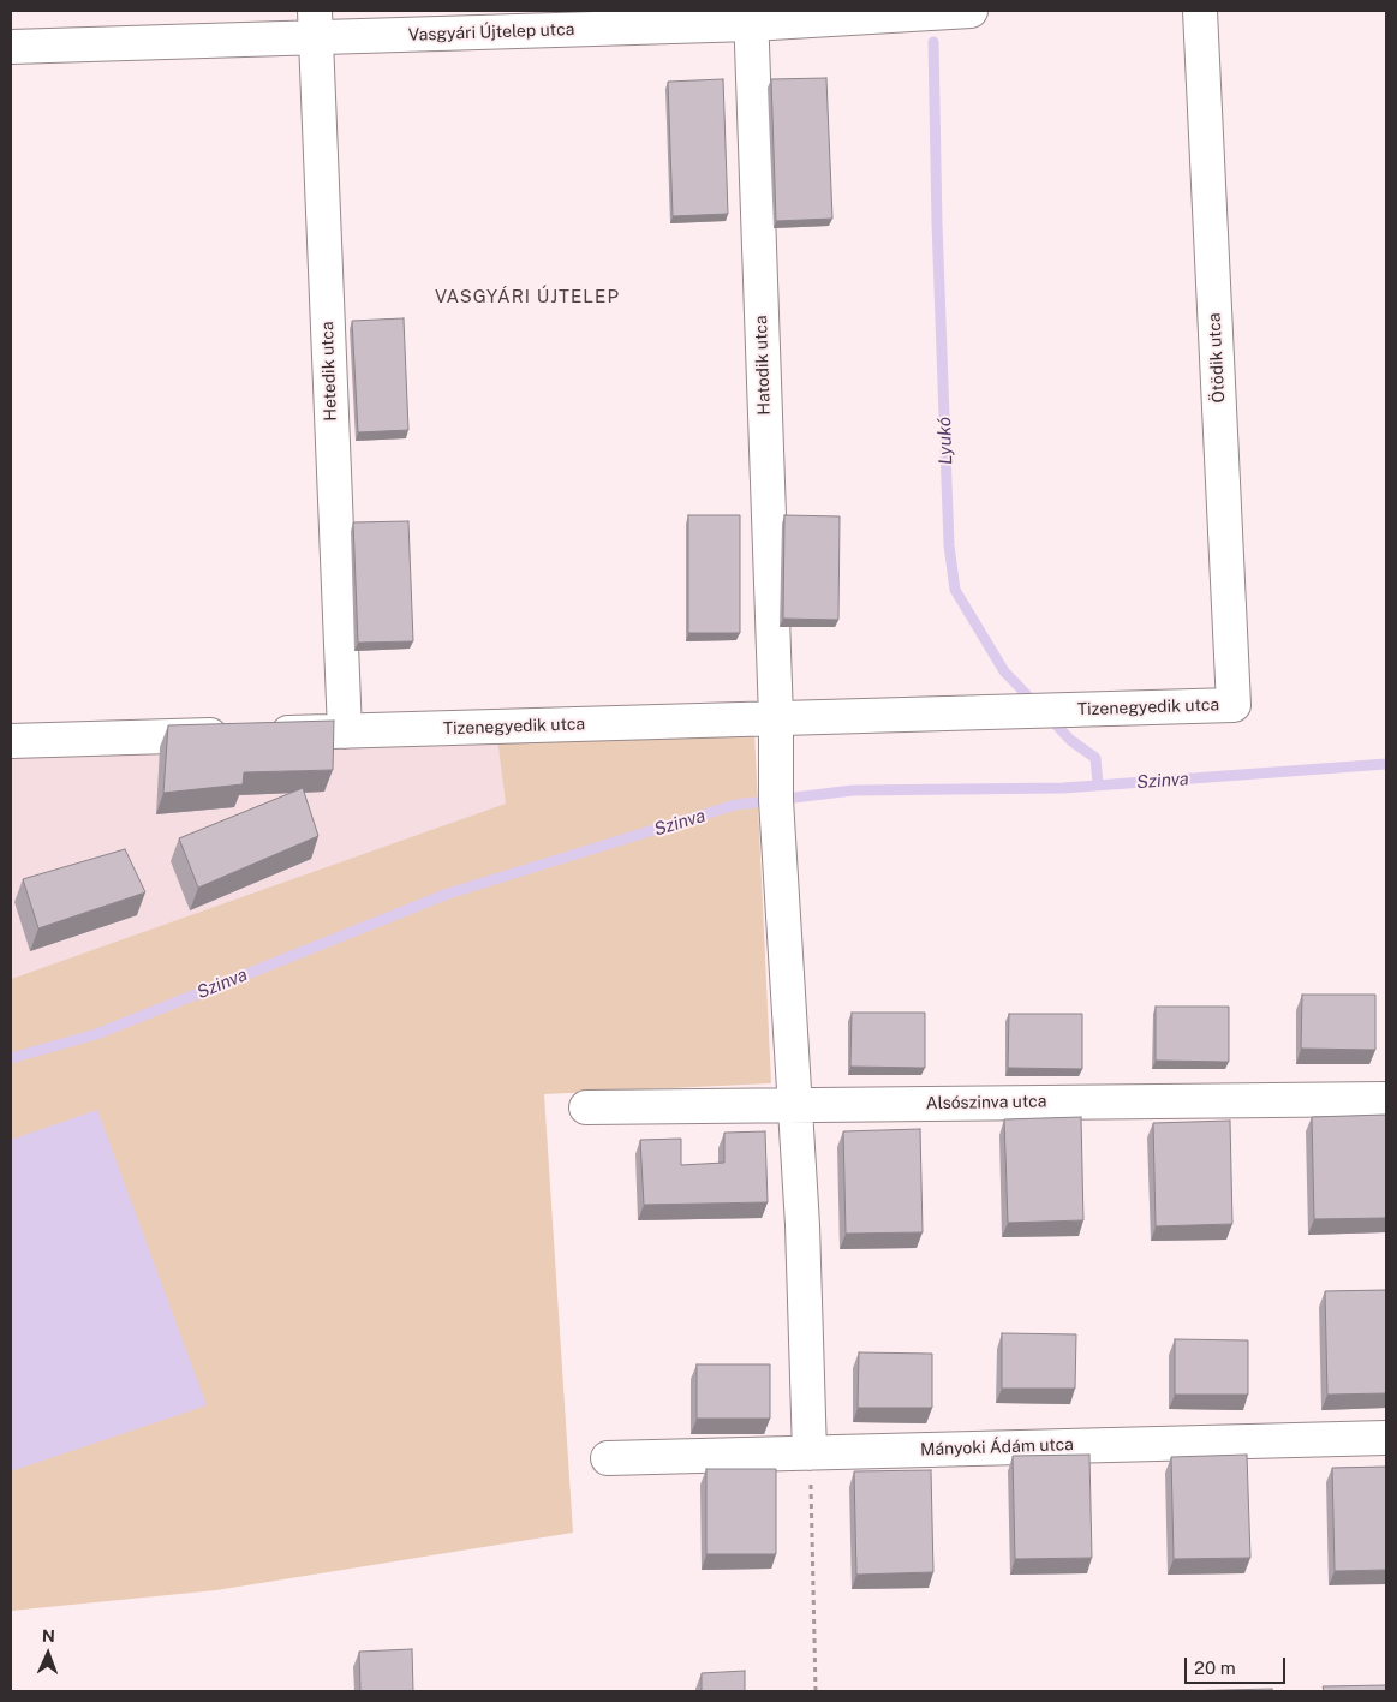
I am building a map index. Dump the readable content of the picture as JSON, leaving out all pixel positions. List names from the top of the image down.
{
  "streets": {
    "street": [
      "Vasgyári Újtelep utca",
      "Ötödik utca",
      "Hatodik utca",
      "Hetedik utca",
      "Tizenegyedik utca",
      "Alsószinva utca",
      "Mányoki Ádám utca"
    ]
  },
  "crossings": [
    ["Vasgyári Újtelep utca", "Hatodik utca"],
    ["Vasgyári Újtelep utca", "Hetedik utca"],
    ["Ötödik utca", "Tizenegyedik utca"],
    ["Hatodik utca", "Tizenegyedik utca"],
    ["Hatodik utca", "Alsószinva utca"],
    ["Hatodik utca", "Mányoki Ádám utca"],
    ["Hetedik utca", "Tizenegyedik utca"]
  ],
  "districts": ["VASGYÁRI ÚJTELEP"],
  "water": ["Lyukó", "Szinva"],
  "scale_bar": "20 m",
  "north": "top"
}
